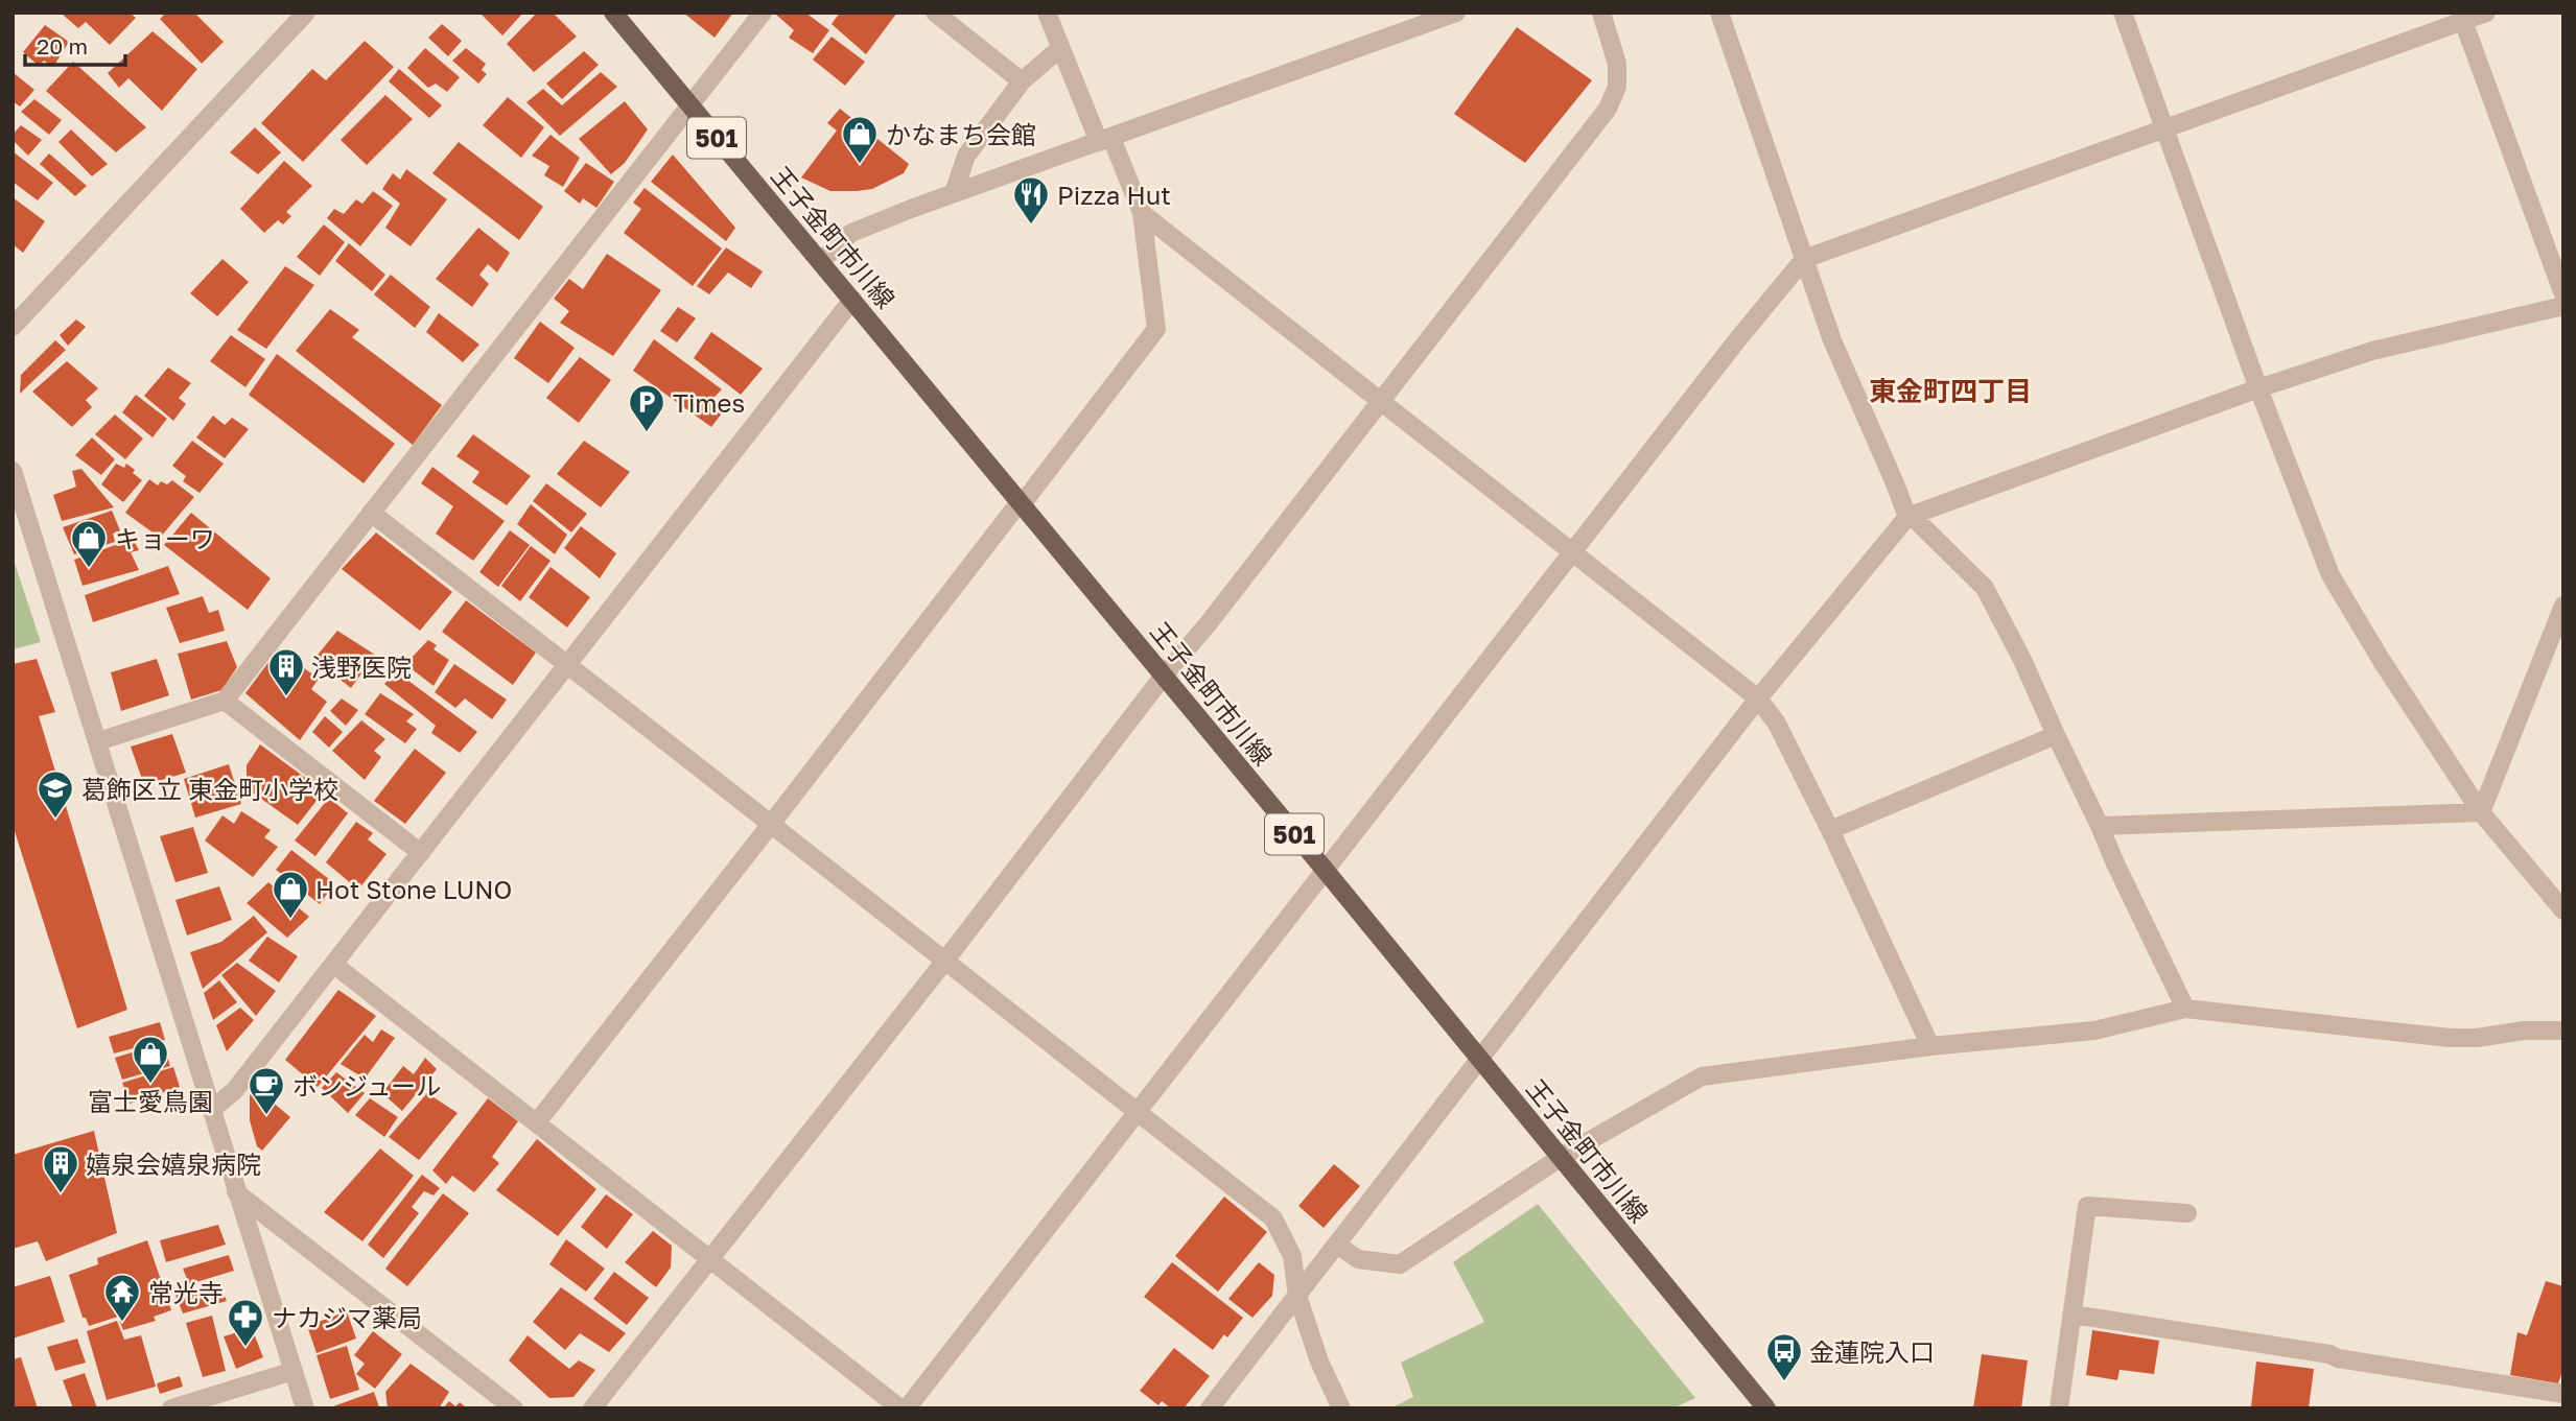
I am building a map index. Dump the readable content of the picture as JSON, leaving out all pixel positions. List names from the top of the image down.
{
  "streets": {
    "main road": ["501", "王子金町市川線"]
  },
  "districts": ["東金町四丁目"],
  "places": {
    "shop": [
      "かなまち会館",
      "キョーワ",
      "Hot Stone LUNO",
      "富士愛鳥園"
    ],
    "restaurant": ["Pizza Hut"],
    "parking": ["Times"],
    "building": ["浅野医院", "嬉泉会嬉泉病院"],
    "school or university": ["葛飾区立 東金町小学校"],
    "cafe": ["ボンジュール"],
    "temple": ["常光寺"],
    "pharmacy": ["ナカジマ薬局"],
    "bus stop": ["金蓮院入口"]
  },
  "scale_bar": "20 m"
}
